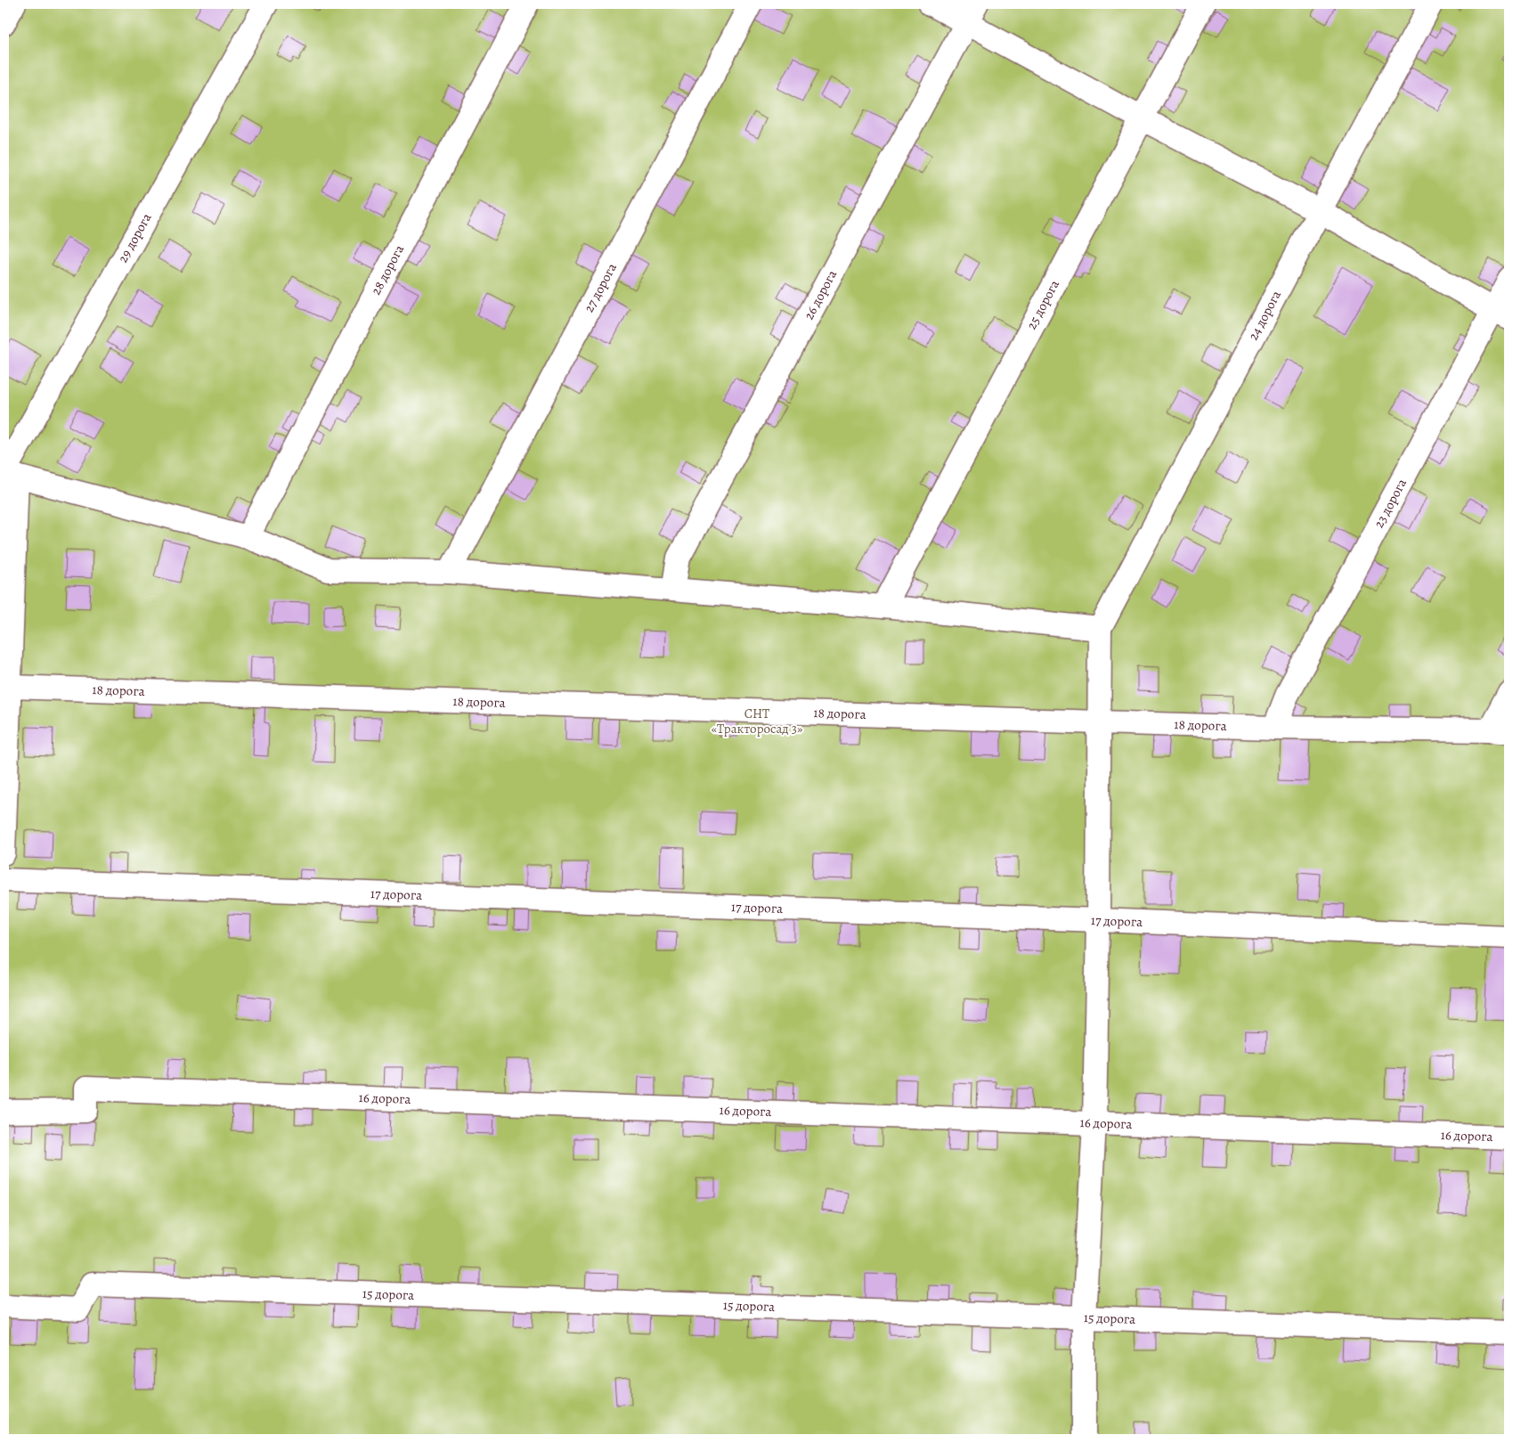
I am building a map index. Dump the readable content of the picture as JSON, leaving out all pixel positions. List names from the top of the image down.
{
  "streets": {
    "street": [
      "29 дорога",
      "28 дорога",
      "27 дорога",
      "26 дорога",
      "25 дорога",
      "24 дорога",
      "23 дорога",
      "18 дорога",
      "17 дорога",
      "16 дорога",
      "15 дорога"
    ]
  },
  "crossings": [
    ["23 дорога", "18 дорога"]
  ],
  "parks": ["СНТ «Тракторосад 3»"]
}
